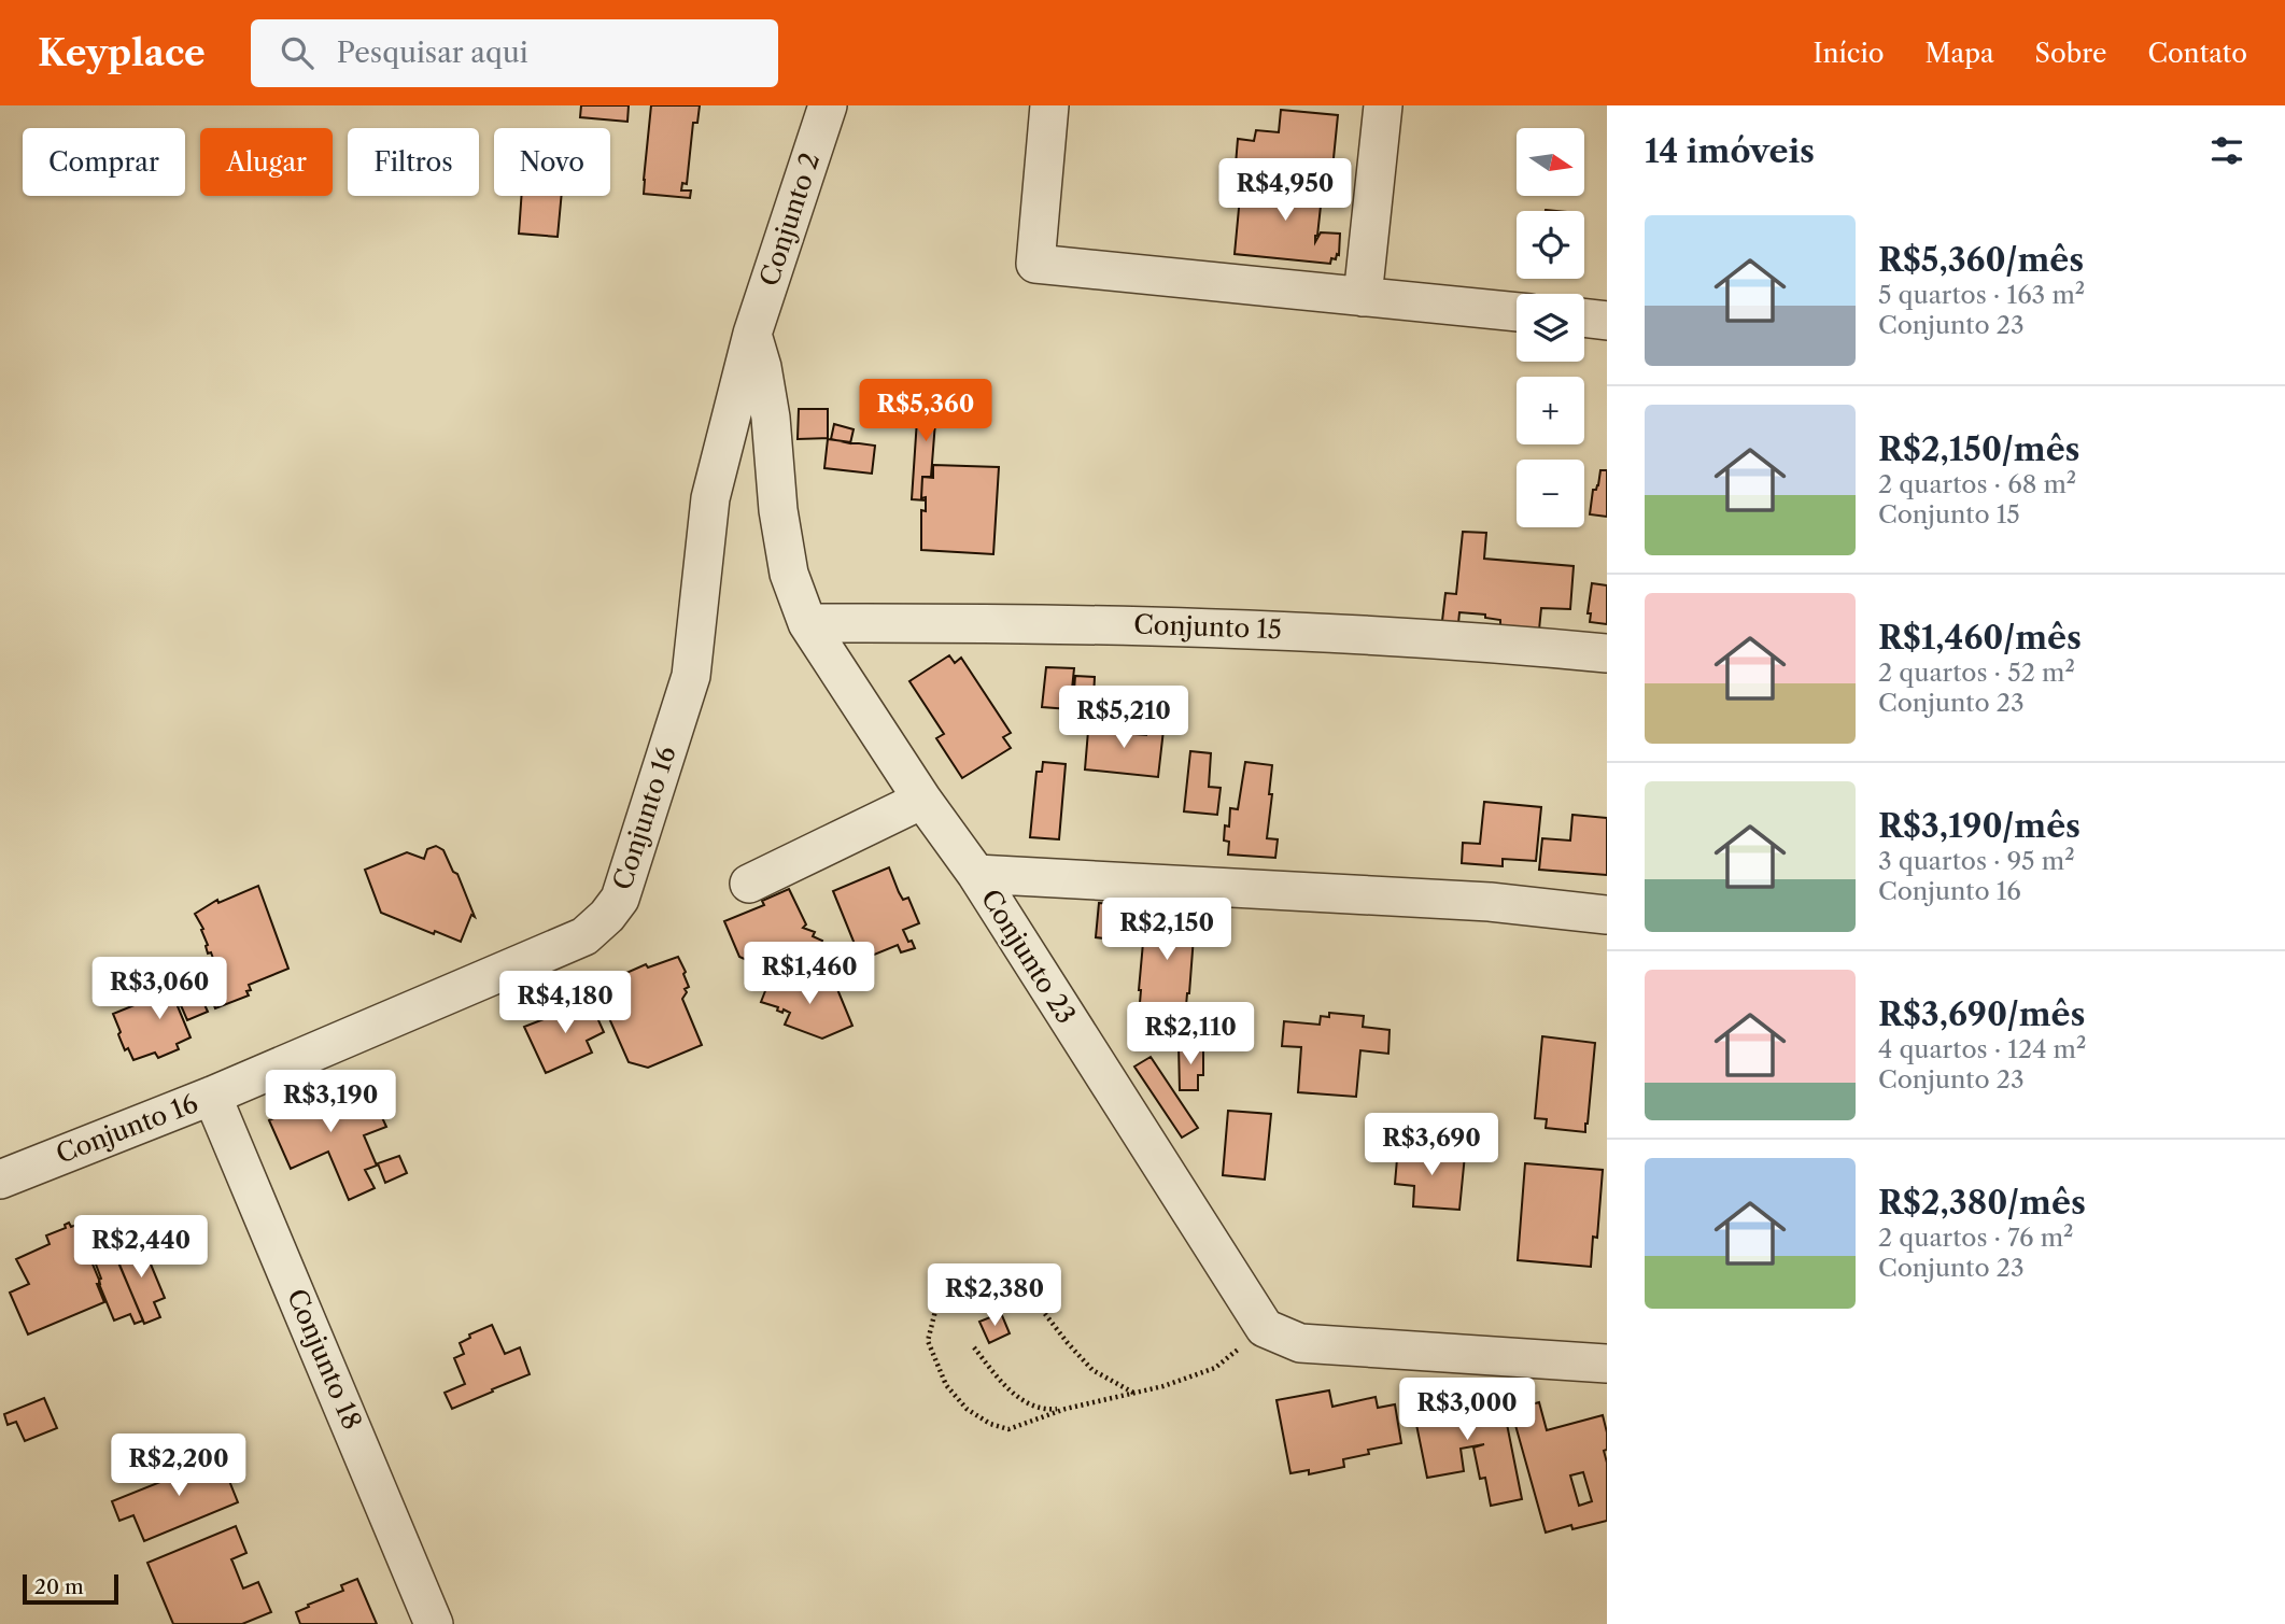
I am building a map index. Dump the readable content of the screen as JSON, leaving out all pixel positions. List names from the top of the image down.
{
  "streets": {
    "street": [
      "Conjunto 2",
      "Conjunto 15",
      "Conjunto 16",
      "Conjunto 23",
      "Conjunto 18"
    ]
  },
  "crossings": [
    ["Conjunto 2", "Conjunto 16"],
    ["Conjunto 2", "Conjunto 23"],
    ["Conjunto 15", "Conjunto 23"],
    ["Conjunto 16", "Conjunto 23"],
    ["Conjunto 16", "Conjunto 18"]
  ],
  "scale_bar": "20 m",
  "north": "right",
  "page": {
    "header": "Keyplace",
    "search": "Pesquisar aqui",
    "nav": [
      "Início",
      "Mapa",
      "Sobre",
      "Contato"
    ],
    "heading": "14 imóveis",
    "map_buttons": ["+", "−"],
    "chip": [
      "Comprar",
      "Alugar",
      "Filtros",
      "Novo"
    ],
    "price": [
      "R$4,950",
      "R$5,360",
      "R$5,210",
      "R$2,150",
      "R$1,460",
      "R$3,060",
      "R$4,180",
      "R$2,110",
      "R$3,190",
      "R$3,690",
      "R$2,440",
      "R$2,380",
      "R$3,000",
      "R$2,200"
    ],
    "list": [
      {
        "name": "R$5,360/mês",
        "note": "5 quartos · 163 m² · Conjunto 23"
      },
      {
        "name": "R$2,150/mês",
        "note": "2 quartos · 68 m² · Conjunto 15"
      },
      {
        "name": "R$1,460/mês",
        "note": "2 quartos · 52 m² · Conjunto 23"
      },
      {
        "name": "R$3,190/mês",
        "note": "3 quartos · 95 m² · Conjunto 16"
      },
      {
        "name": "R$3,690/mês",
        "note": "4 quartos · 124 m² · Conjunto 23"
      },
      {
        "name": "R$2,380/mês",
        "note": "2 quartos · 76 m² · Conjunto 23"
      }
    ],
    "scale": "20 m"
  }
}
